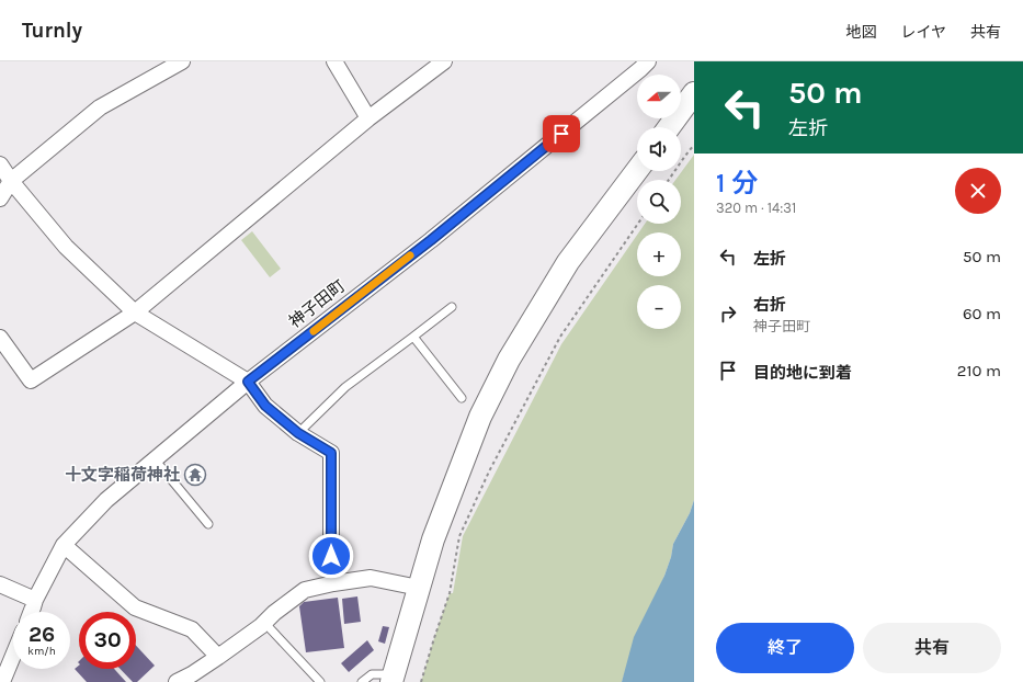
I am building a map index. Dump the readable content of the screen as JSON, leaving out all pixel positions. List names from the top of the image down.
{
  "streets": {
    "street": ["神子田町"]
  },
  "places": {
    "temple": ["十文字稲荷神社"]
  },
  "north": "left",
  "page": {
    "header": "Turnly",
    "nav": ["地図", "レイヤ", "共有"],
    "turn": ["50 m", "左折"],
    "map_buttons": ["+", "−"],
    "heading": ["1 分", "320 m · 14:31"],
    "list": [
      {
        "name": "左折",
        "value": "50 m"
      },
      {
        "name": "右折",
        "note": "神子田町",
        "value": "60 m"
      },
      {
        "name": "目的地に到着",
        "value": "210 m"
      }
    ],
    "speed": "26 km/h",
    "limit": "30",
    "buttons": ["終了", "共有"]
  }
}
